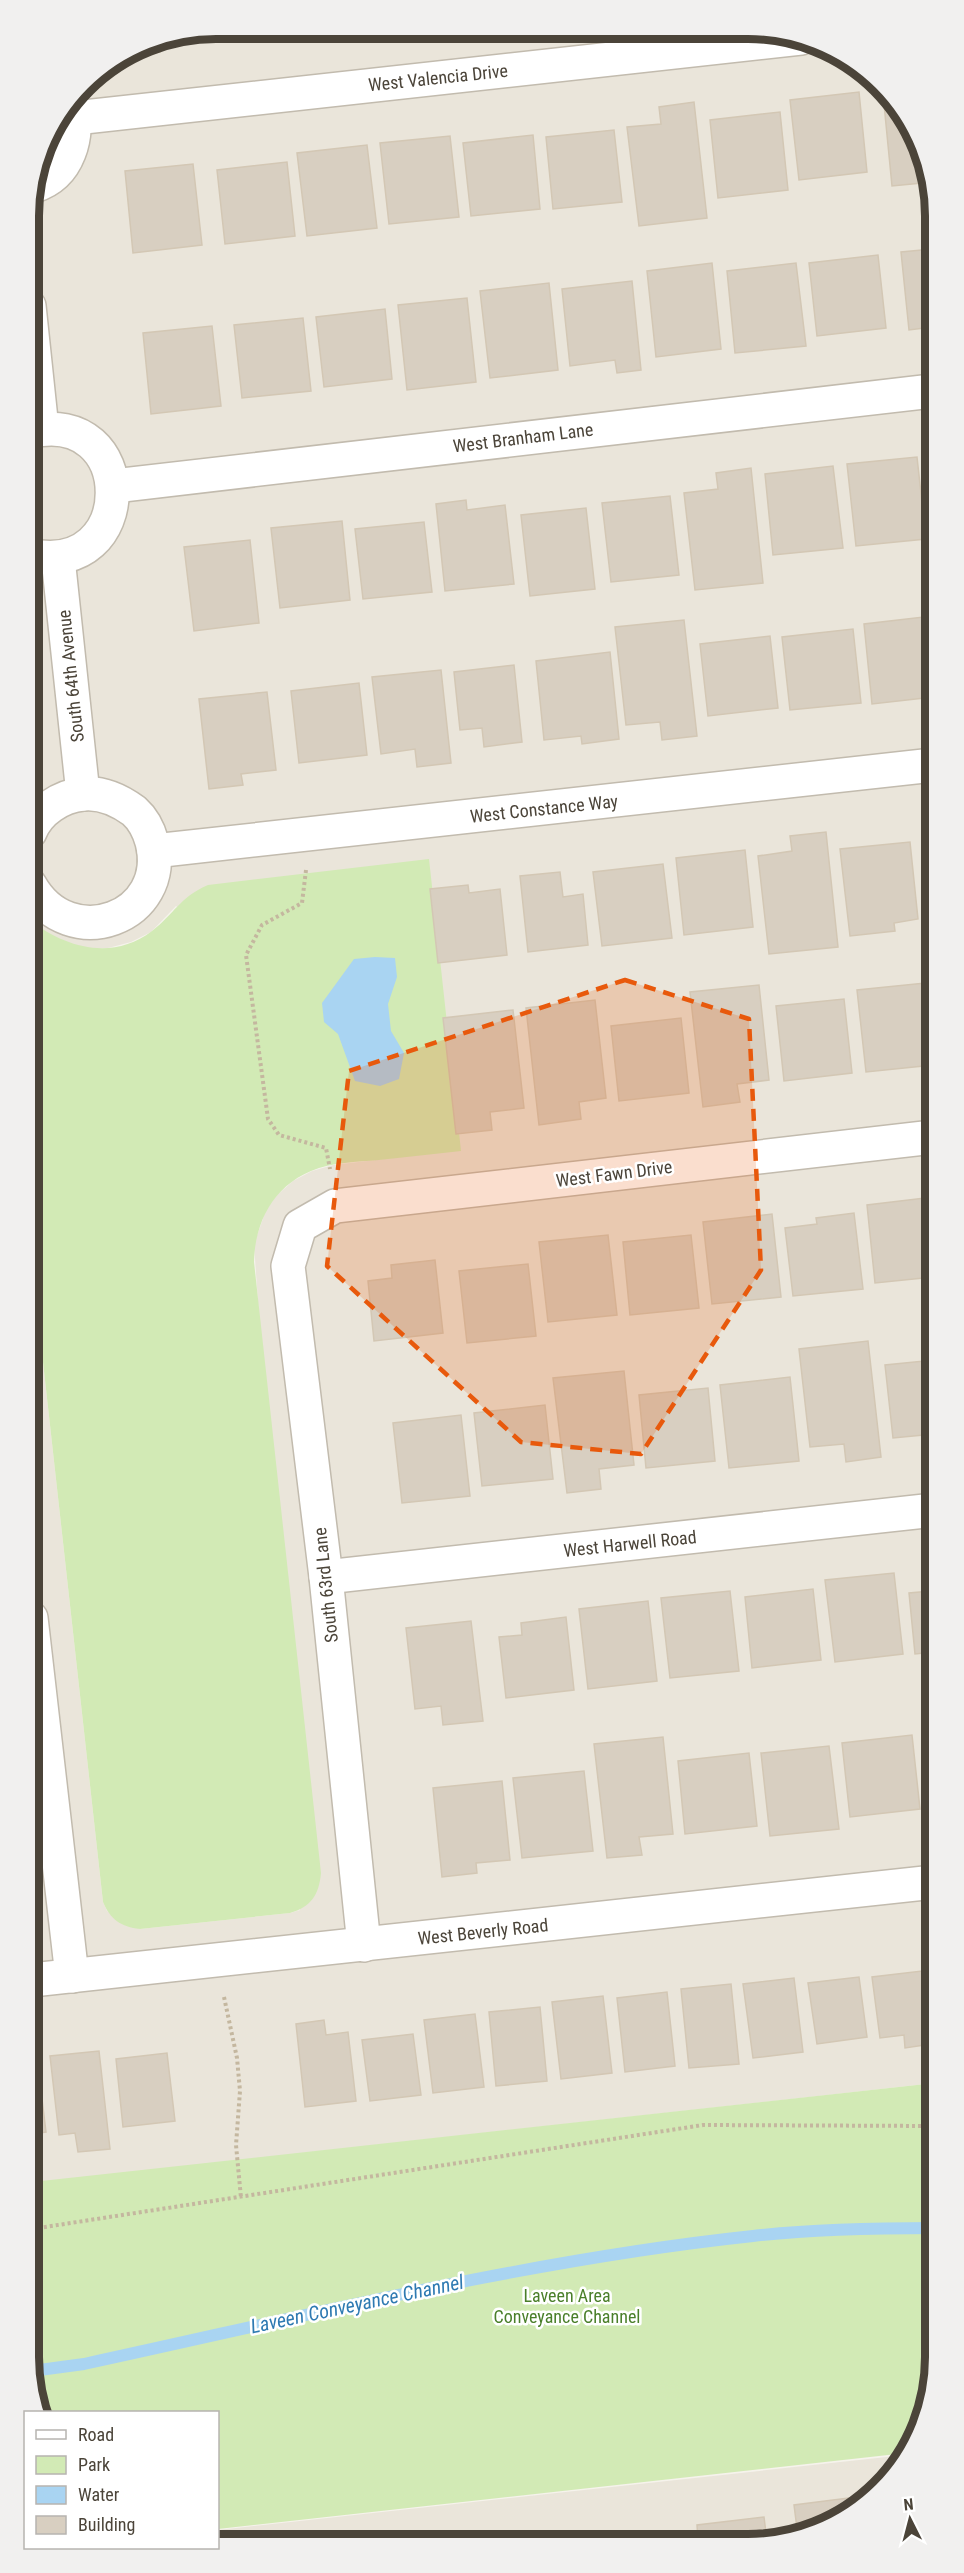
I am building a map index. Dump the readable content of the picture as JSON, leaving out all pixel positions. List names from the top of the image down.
{
  "streets": {
    "street": [
      "West Valencia Drive",
      "West Branham Lane",
      "South 64th Avenue",
      "West Constance Way",
      "West Fawn Drive",
      "West Harwell Road",
      "South 63rd Lane",
      "West Beverly Road"
    ]
  },
  "crossings": [
    ["West Fawn Drive", "South 63rd Lane"],
    ["West Harwell Road", "South 63rd Lane"],
    ["South 63rd Lane", "West Beverly Road"]
  ],
  "water": ["Laveen Conveyance Channel"],
  "parks": ["Laveen Area Conveyance Channel"],
  "legend": [
    "Road",
    "Park",
    "Water",
    "Building"
  ],
  "north": "top"
}
